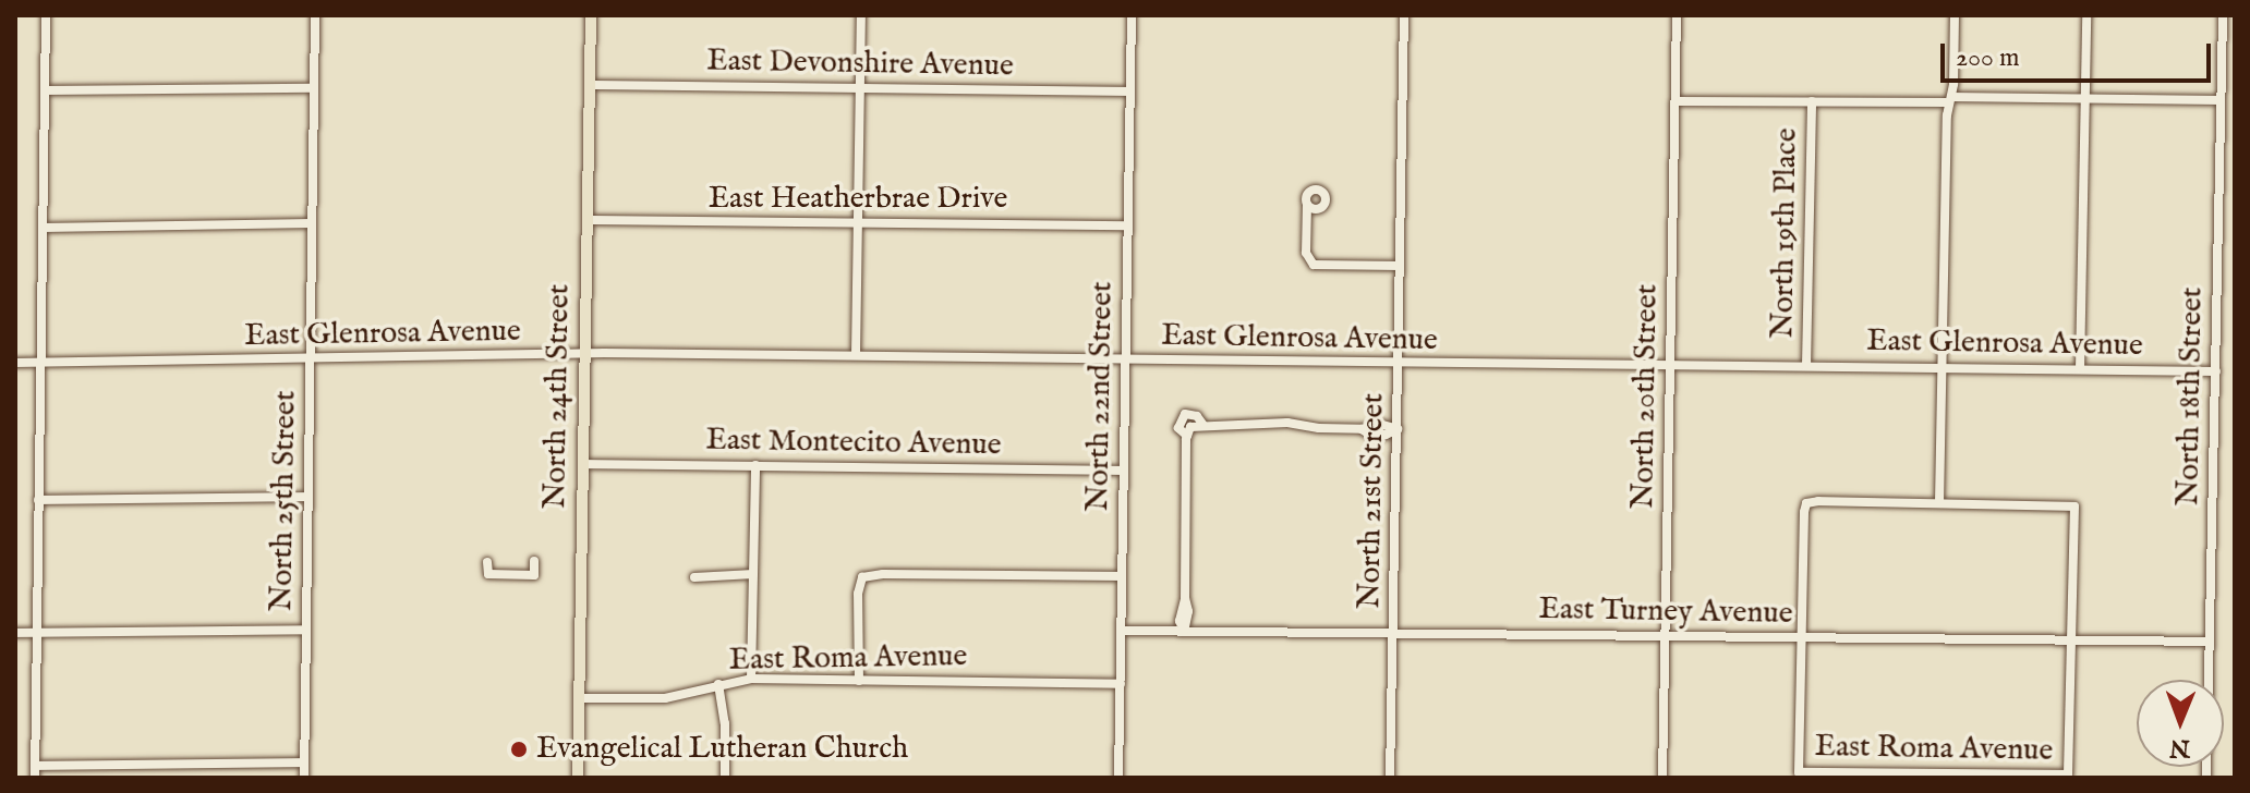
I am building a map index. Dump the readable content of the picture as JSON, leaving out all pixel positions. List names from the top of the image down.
{
  "streets": {
    "main road": ["North 24th Street"],
    "street": [
      "East Devonshire Avenue",
      "East Heatherbrae Drive",
      "North 19th Place",
      "East Glenrosa Avenue",
      "North 22nd Street",
      "North 20th Street",
      "North 18th Street",
      "East Montecito Avenue",
      "North 25th Street",
      "North 21st Street",
      "East Turney Avenue",
      "East Roma Avenue"
    ]
  },
  "crossings": [
    ["East Devonshire Avenue", "North 24th Street"],
    ["East Devonshire Avenue", "North 22nd Street"],
    ["East Heatherbrae Drive", "North 24th Street"],
    ["East Heatherbrae Drive", "North 22nd Street"],
    ["North 19th Place", "East Glenrosa Avenue"],
    ["East Glenrosa Avenue", "North 24th Street"],
    ["East Glenrosa Avenue", "North 22nd Street"],
    ["East Glenrosa Avenue", "North 20th Street"],
    ["East Glenrosa Avenue", "North 18th Street"],
    ["East Glenrosa Avenue", "North 25th Street"],
    ["East Glenrosa Avenue", "North 21st Street"],
    ["North 24th Street", "East Montecito Avenue"],
    ["North 24th Street", "East Roma Avenue"],
    ["North 22nd Street", "East Montecito Avenue"],
    ["North 22nd Street", "East Turney Avenue"],
    ["North 22nd Street", "East Roma Avenue"],
    ["North 20th Street", "East Turney Avenue"],
    ["North 18th Street", "East Turney Avenue"],
    ["North 21st Street", "East Turney Avenue"],
    ["East Turney Avenue", "East Roma Avenue"]
  ],
  "places": ["Evangelical Lutheran Church"],
  "scale_bar": "200 m",
  "north": "bottom"
}
